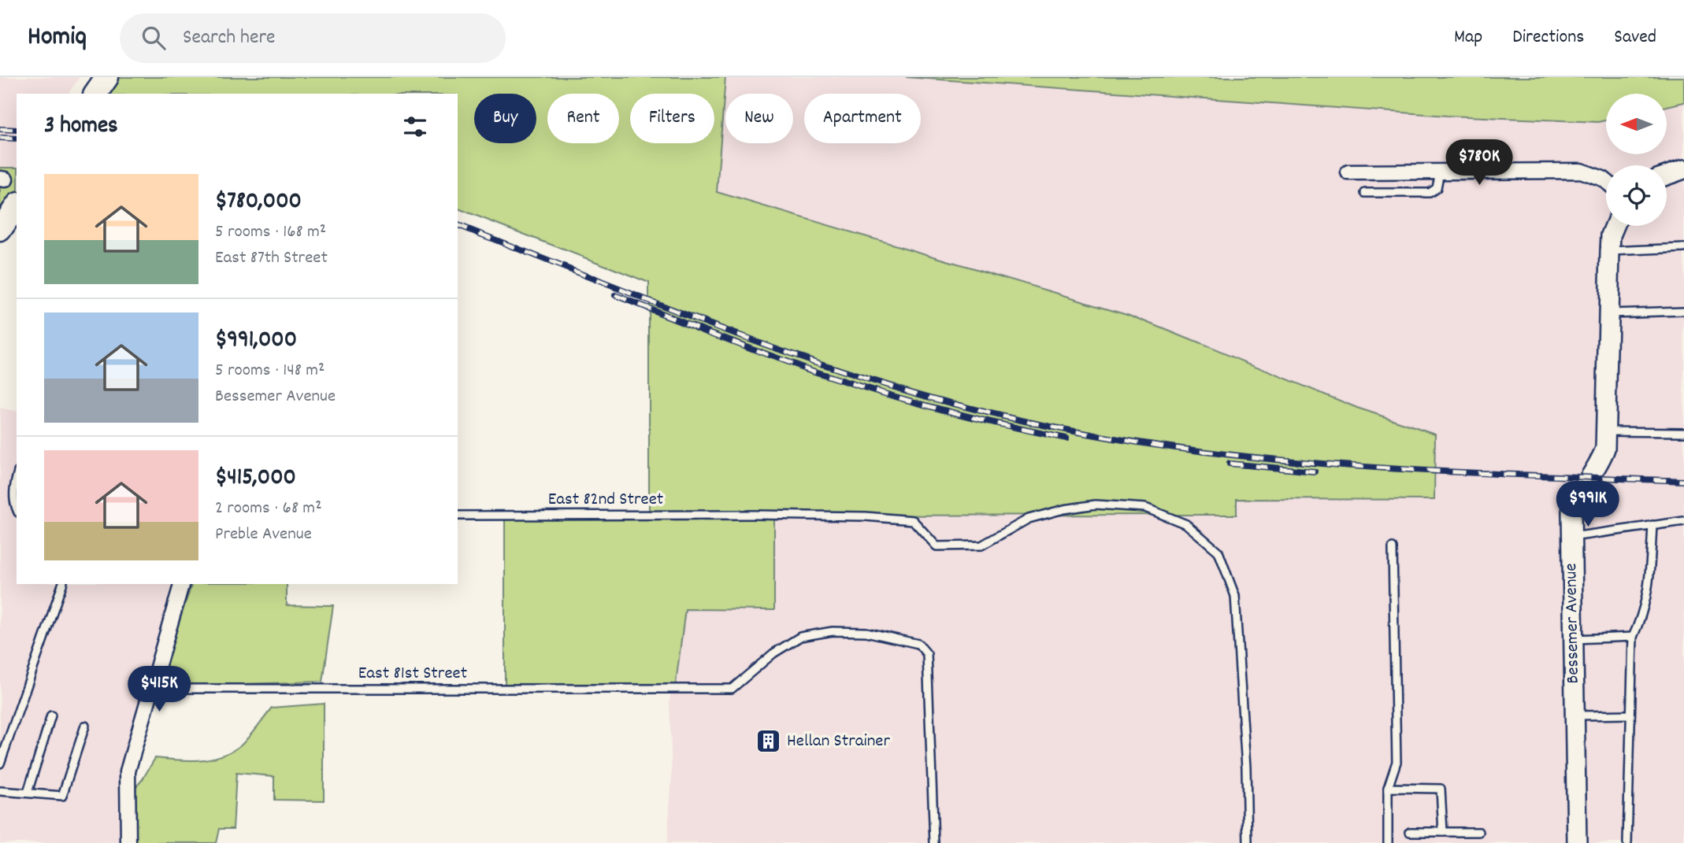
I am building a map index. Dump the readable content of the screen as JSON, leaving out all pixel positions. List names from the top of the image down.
{
  "streets": {
    "street": ["Bessemer Avenue"],
    "lane": ["East 82nd Street", "East 81st Street"]
  },
  "places": {
    "building": ["Hellan Strainer"]
  },
  "north": "left",
  "page": {
    "header": "Homiq",
    "search": "Search here",
    "nav": ["Map", "Directions", "Saved"],
    "chip": [
      "Buy",
      "Rent",
      "Filters",
      "New",
      "Apartment"
    ],
    "heading": "3 homes",
    "price": ["$780K", "$991K", "$415K"],
    "list": [
      {
        "name": "$780,000",
        "note": "5 rooms · 168 m² · East 87th Street"
      },
      {
        "name": "$991,000",
        "note": "5 rooms · 148 m² · Bessemer Avenue"
      },
      {
        "name": "$415,000",
        "note": "2 rooms · 68 m² · Preble Avenue"
      }
    ]
  }
}
